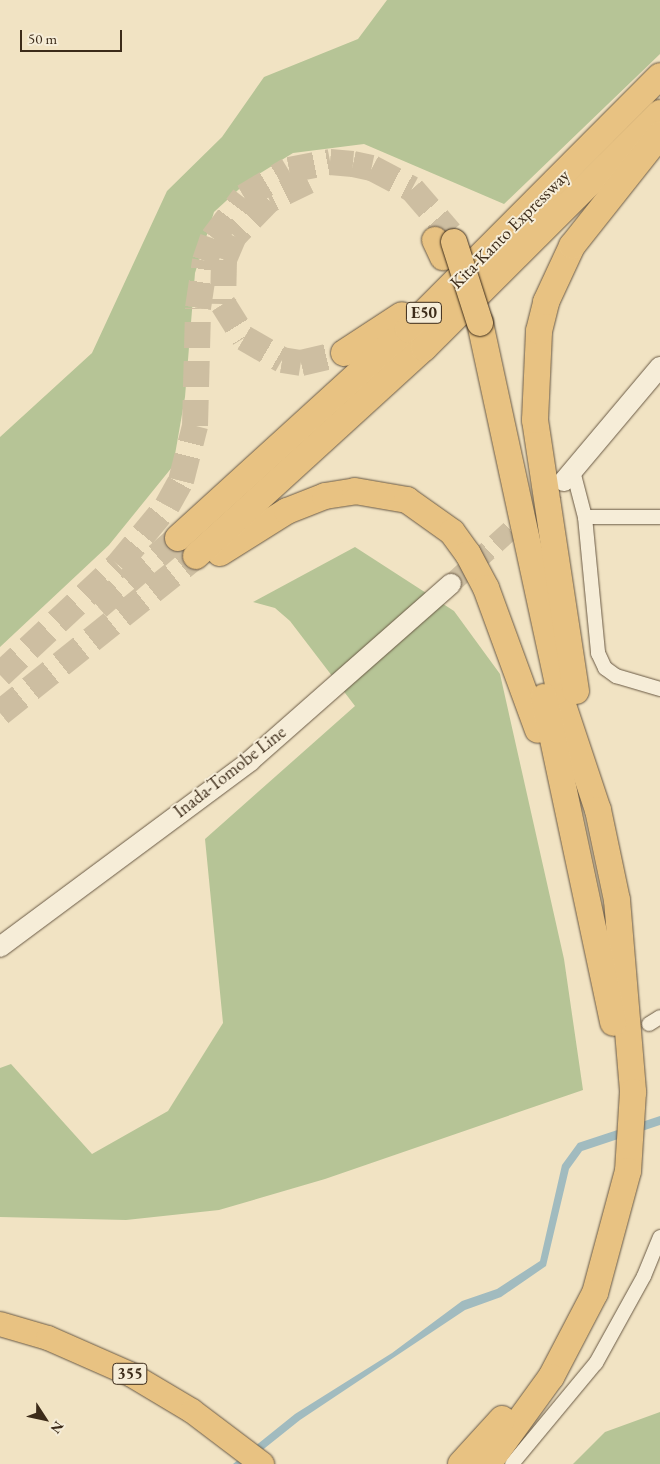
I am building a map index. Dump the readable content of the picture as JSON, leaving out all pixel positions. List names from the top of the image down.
{
  "streets": {
    "highway": ["Kita-Kanto Expressway", "E50", "355"],
    "main road": ["Inada-Tomobe Line"]
  },
  "scale_bar": "50 m",
  "north": "bottom right"
}
